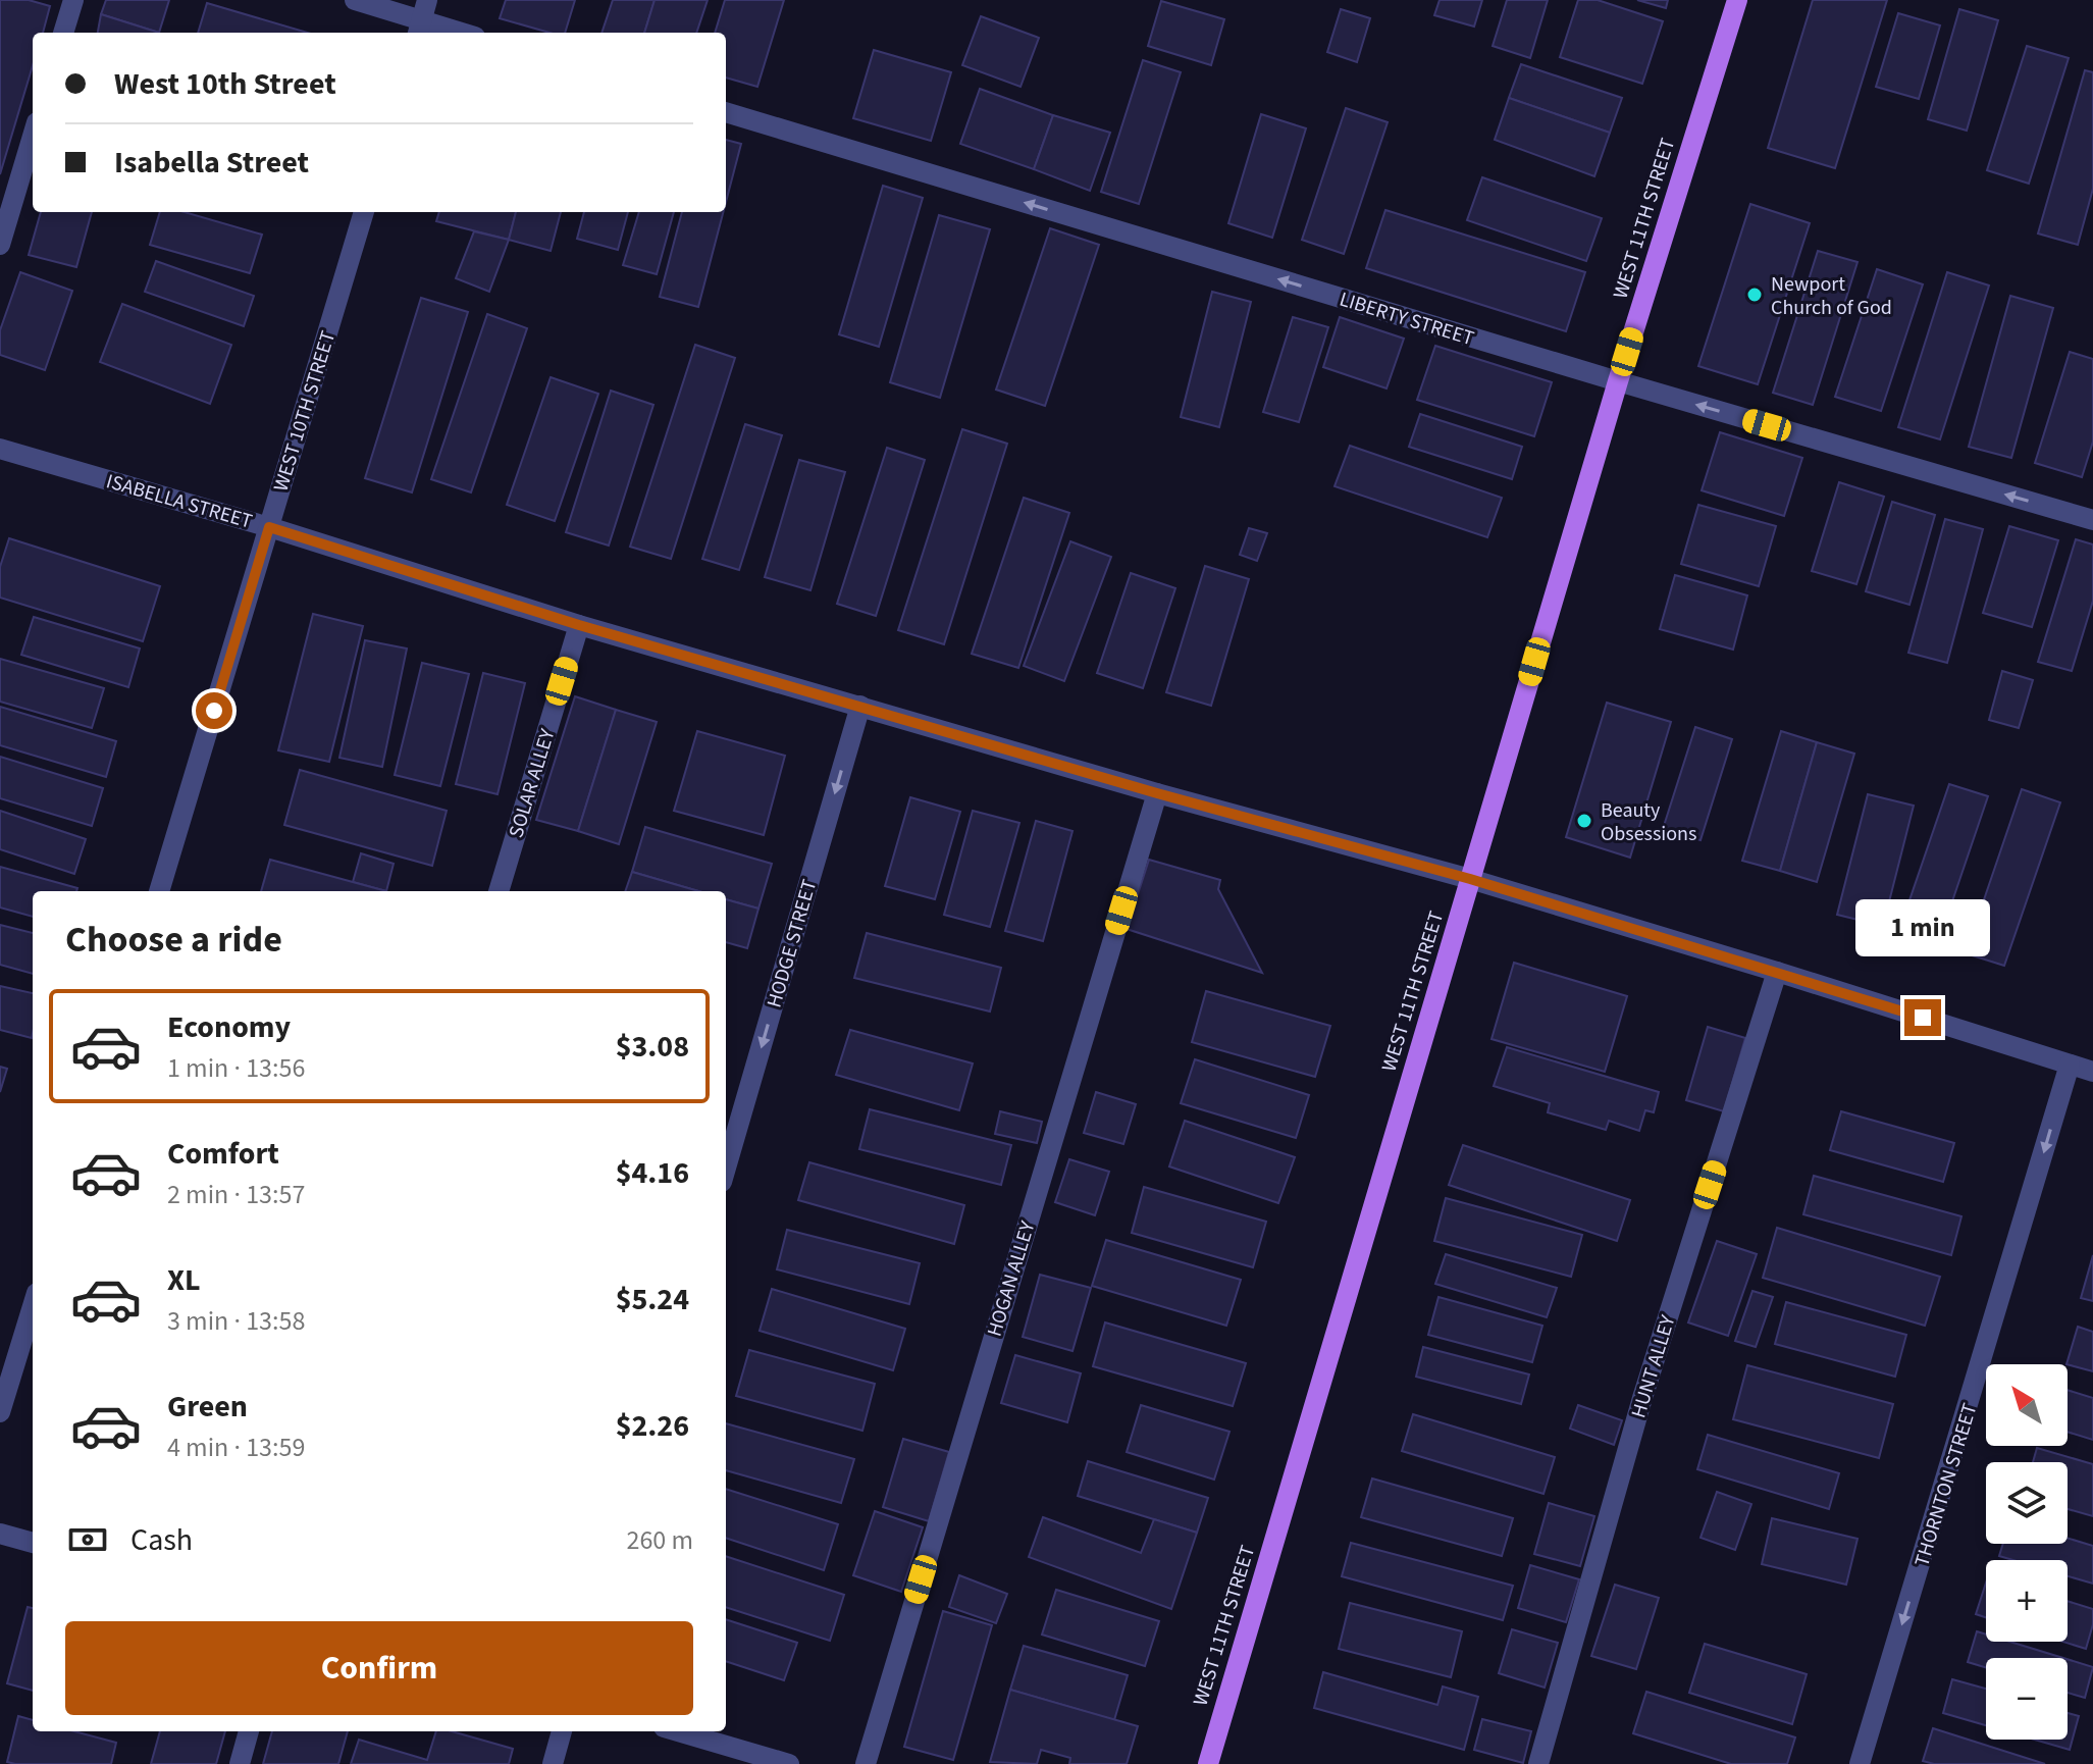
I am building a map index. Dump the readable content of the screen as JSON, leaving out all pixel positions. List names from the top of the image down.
{
  "streets": {
    "main road": ["WEST 11TH STREET"],
    "street": [
      "LIBERTY STREET",
      "WEST 10TH STREET",
      "ISABELLA STREET",
      "SOLAR ALLEY",
      "HODGE STREET",
      "HOGAN ALLEY",
      "HUNT ALLEY",
      "THORNTON STREET"
    ]
  },
  "crossings": [
    ["WEST 11TH STREET", "LIBERTY STREET"],
    ["WEST 11TH STREET", "ISABELLA STREET"],
    ["WEST 10TH STREET", "ISABELLA STREET"],
    ["ISABELLA STREET", "SOLAR ALLEY"],
    ["ISABELLA STREET", "HODGE STREET"],
    ["ISABELLA STREET", "HOGAN ALLEY"],
    ["ISABELLA STREET", "HUNT ALLEY"],
    ["ISABELLA STREET", "THORNTON STREET"]
  ],
  "one_way": ["LIBERTY STREET", "HODGE STREET", "THORNTON STREET"],
  "places": ["Newport Church of God", "Beauty Obsessions"],
  "north": "top left",
  "page": {
    "banner": ["West 10th Street", "Isabella Street"],
    "heading": "Choose a ride",
    "bubble": "1 min",
    "list": [
      {
        "name": "Economy",
        "note": "1 min · 13:56",
        "value": "$3.08"
      },
      {
        "name": "Comfort",
        "note": "2 min · 13:57",
        "value": "$4.16"
      },
      {
        "name": "XL",
        "note": "3 min · 13:58",
        "value": "$5.24"
      },
      {
        "name": "Green",
        "note": "4 min · 13:59",
        "value": "$2.26"
      }
    ],
    "map_buttons": ["+", "−"],
    "pay": ["Cash", "260 m"],
    "buttons": "Confirm"
  }
}
